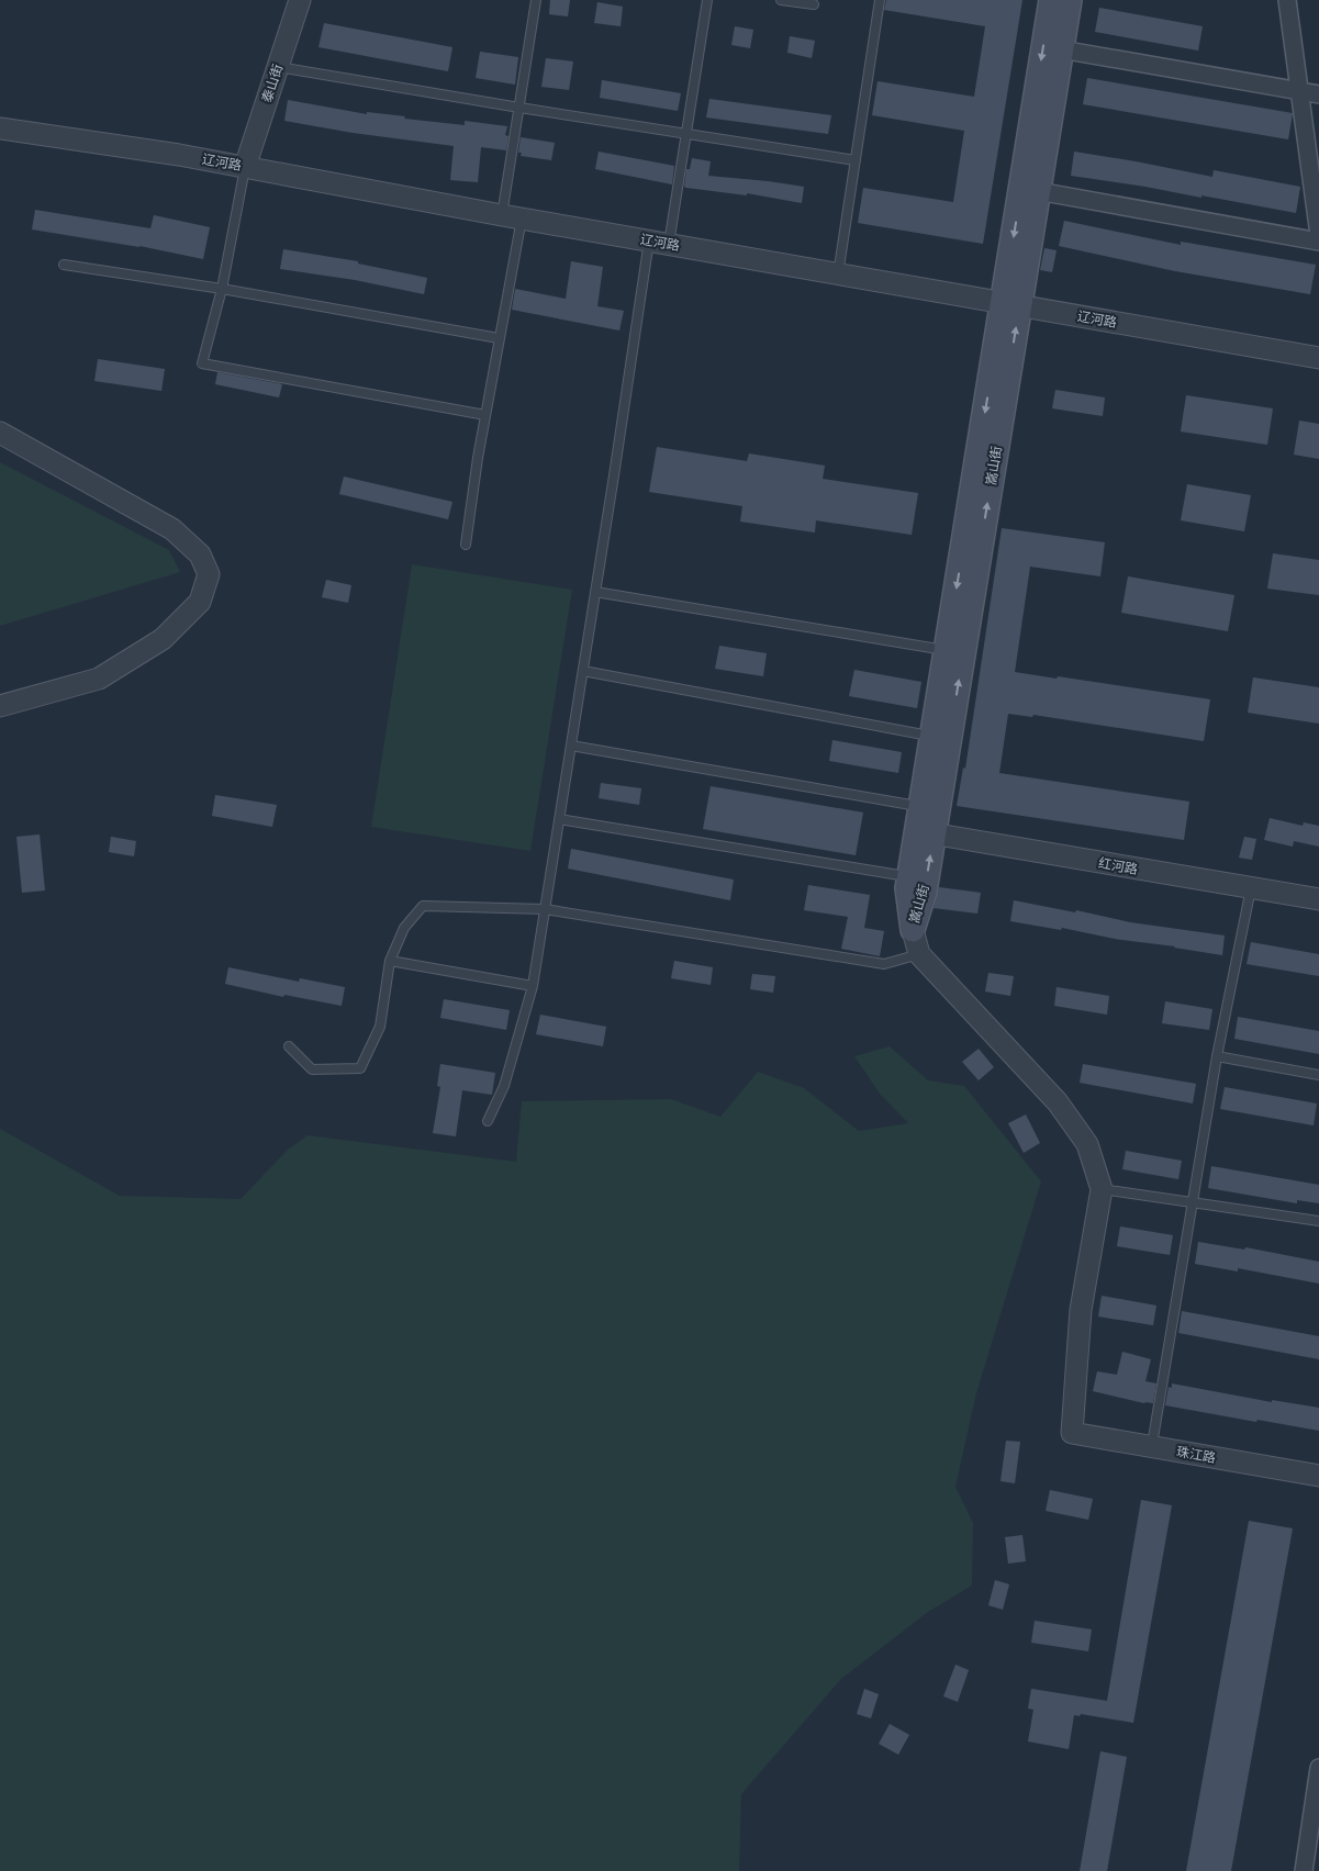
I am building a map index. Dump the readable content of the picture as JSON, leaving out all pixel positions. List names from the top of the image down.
{
  "streets": {
    "main road": ["嵩山街"],
    "street": [
      "泰山街",
      "辽河路",
      "红河路",
      "珠江路"
    ]
  },
  "crossings": [
    ["泰山街", "辽河路"],
    ["辽河路", "嵩山街"],
    ["嵩山街", "红河路"]
  ]
}
